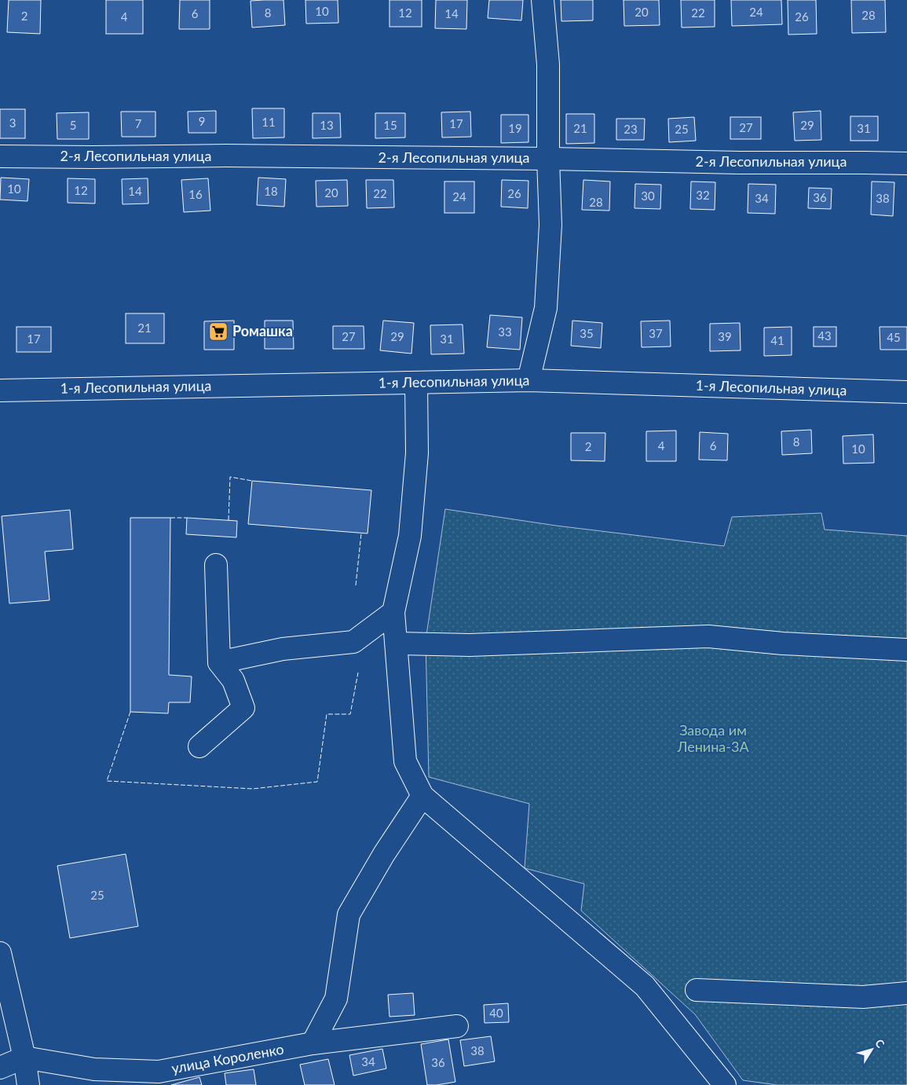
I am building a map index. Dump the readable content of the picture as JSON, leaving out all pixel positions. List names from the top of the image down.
{
  "streets": {
    "street": ["2-я Лесопильная улица", "1-я Лесопильная улица", "улица Короленко"]
  },
  "parks": ["Завода им Ленина-3А"],
  "places": {
    "supermarket": ["Ромашка"]
  },
  "house_numbers": [
    "10",
    "20",
    "24",
    "8",
    "12",
    "22",
    "6",
    "14",
    "28",
    "2",
    "4",
    "26",
    "9",
    "11",
    "3",
    "7",
    "17",
    "5",
    "13",
    "15",
    "29",
    "27",
    "19",
    "21",
    "31",
    "23",
    "25",
    "10",
    "12",
    "14",
    "18",
    "20",
    "22",
    "26",
    "16",
    "32",
    "30",
    "24",
    "36",
    "34",
    "38",
    "28",
    "21",
    "33",
    "35",
    "37",
    "43",
    "27",
    "29",
    "39",
    "45",
    "17",
    "31",
    "41",
    "8",
    "4",
    "6",
    "2",
    "10",
    "25",
    "40",
    "38",
    "34",
    "36"
  ],
  "north": "top right"
}
